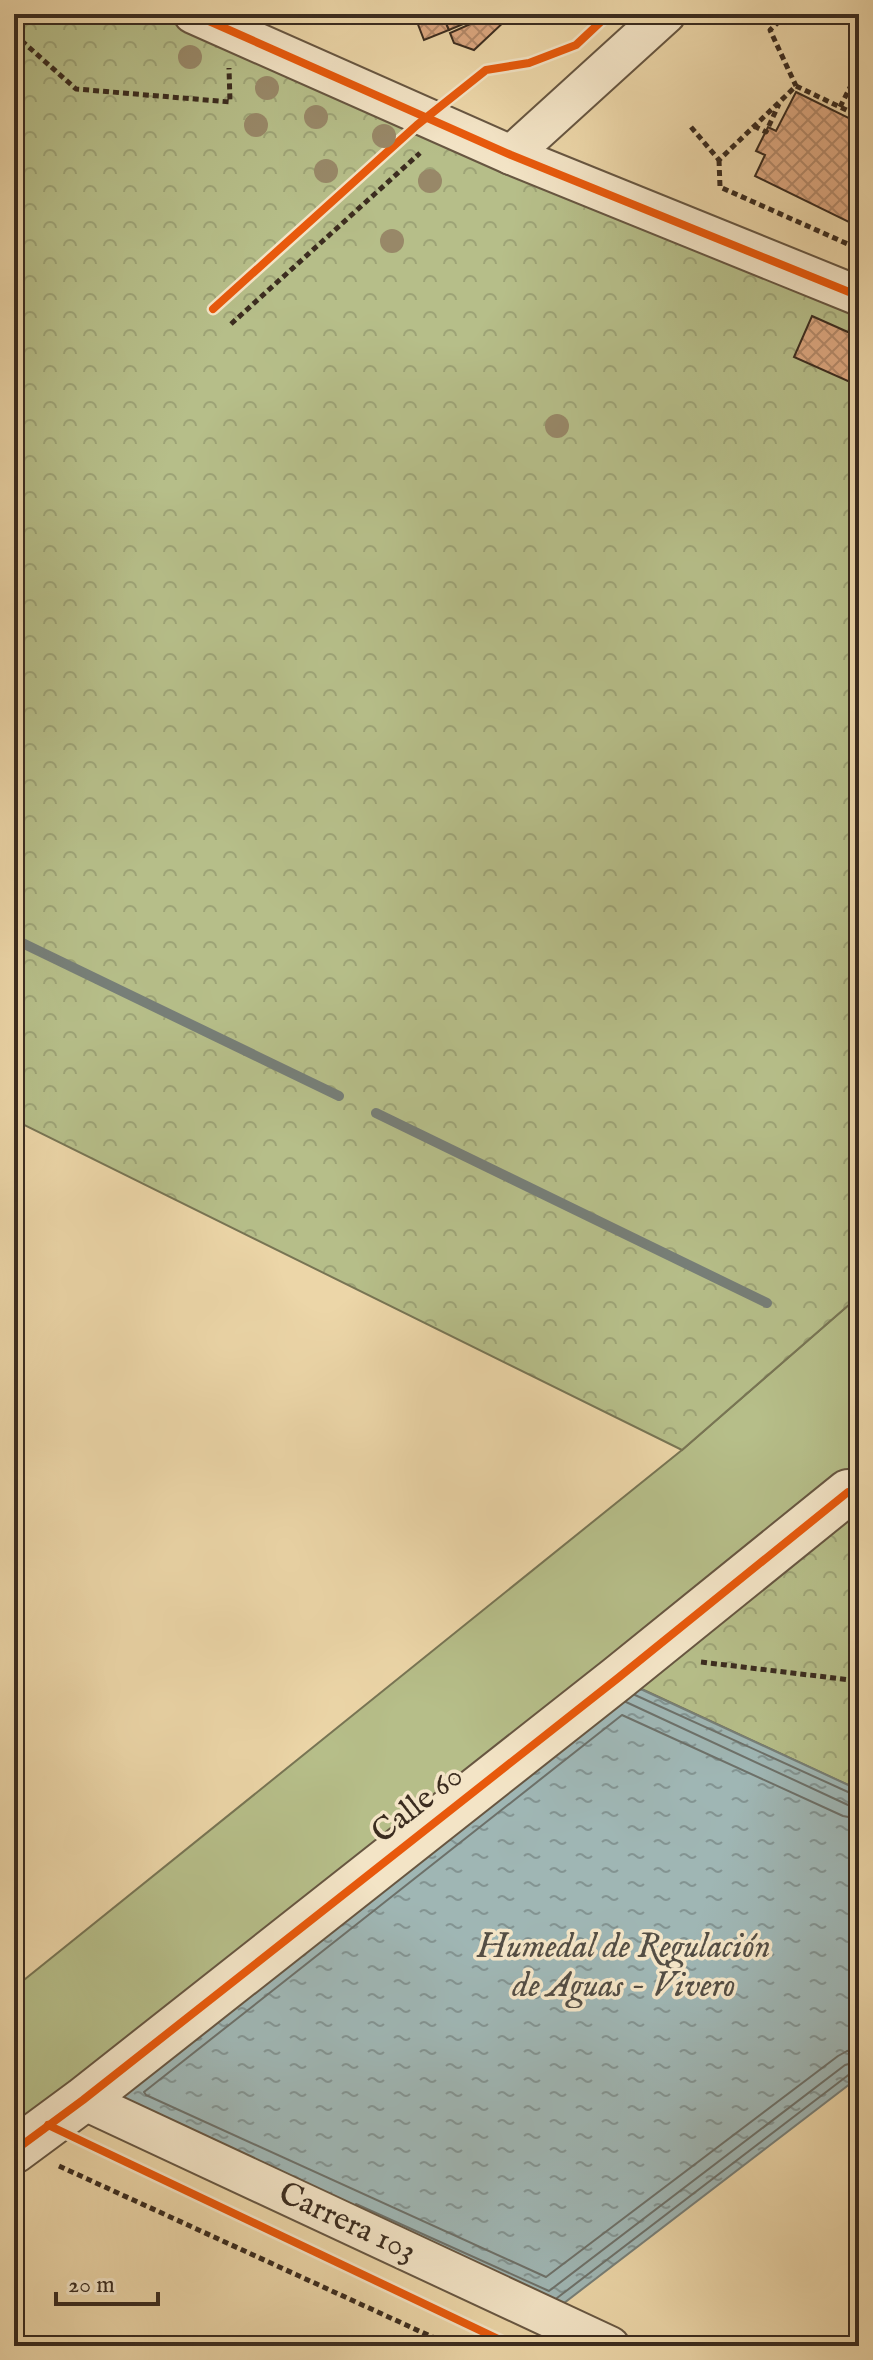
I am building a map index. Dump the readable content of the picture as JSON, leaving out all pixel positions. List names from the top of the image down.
{
  "streets": {
    "street": ["Calle 60", "Carrera 103"]
  },
  "crossings": [
    ["Calle 60", "Carrera 103"]
  ],
  "water": ["Humedal de Regulación de Aguas - Vivero"],
  "scale_bar": "20 m"
}
